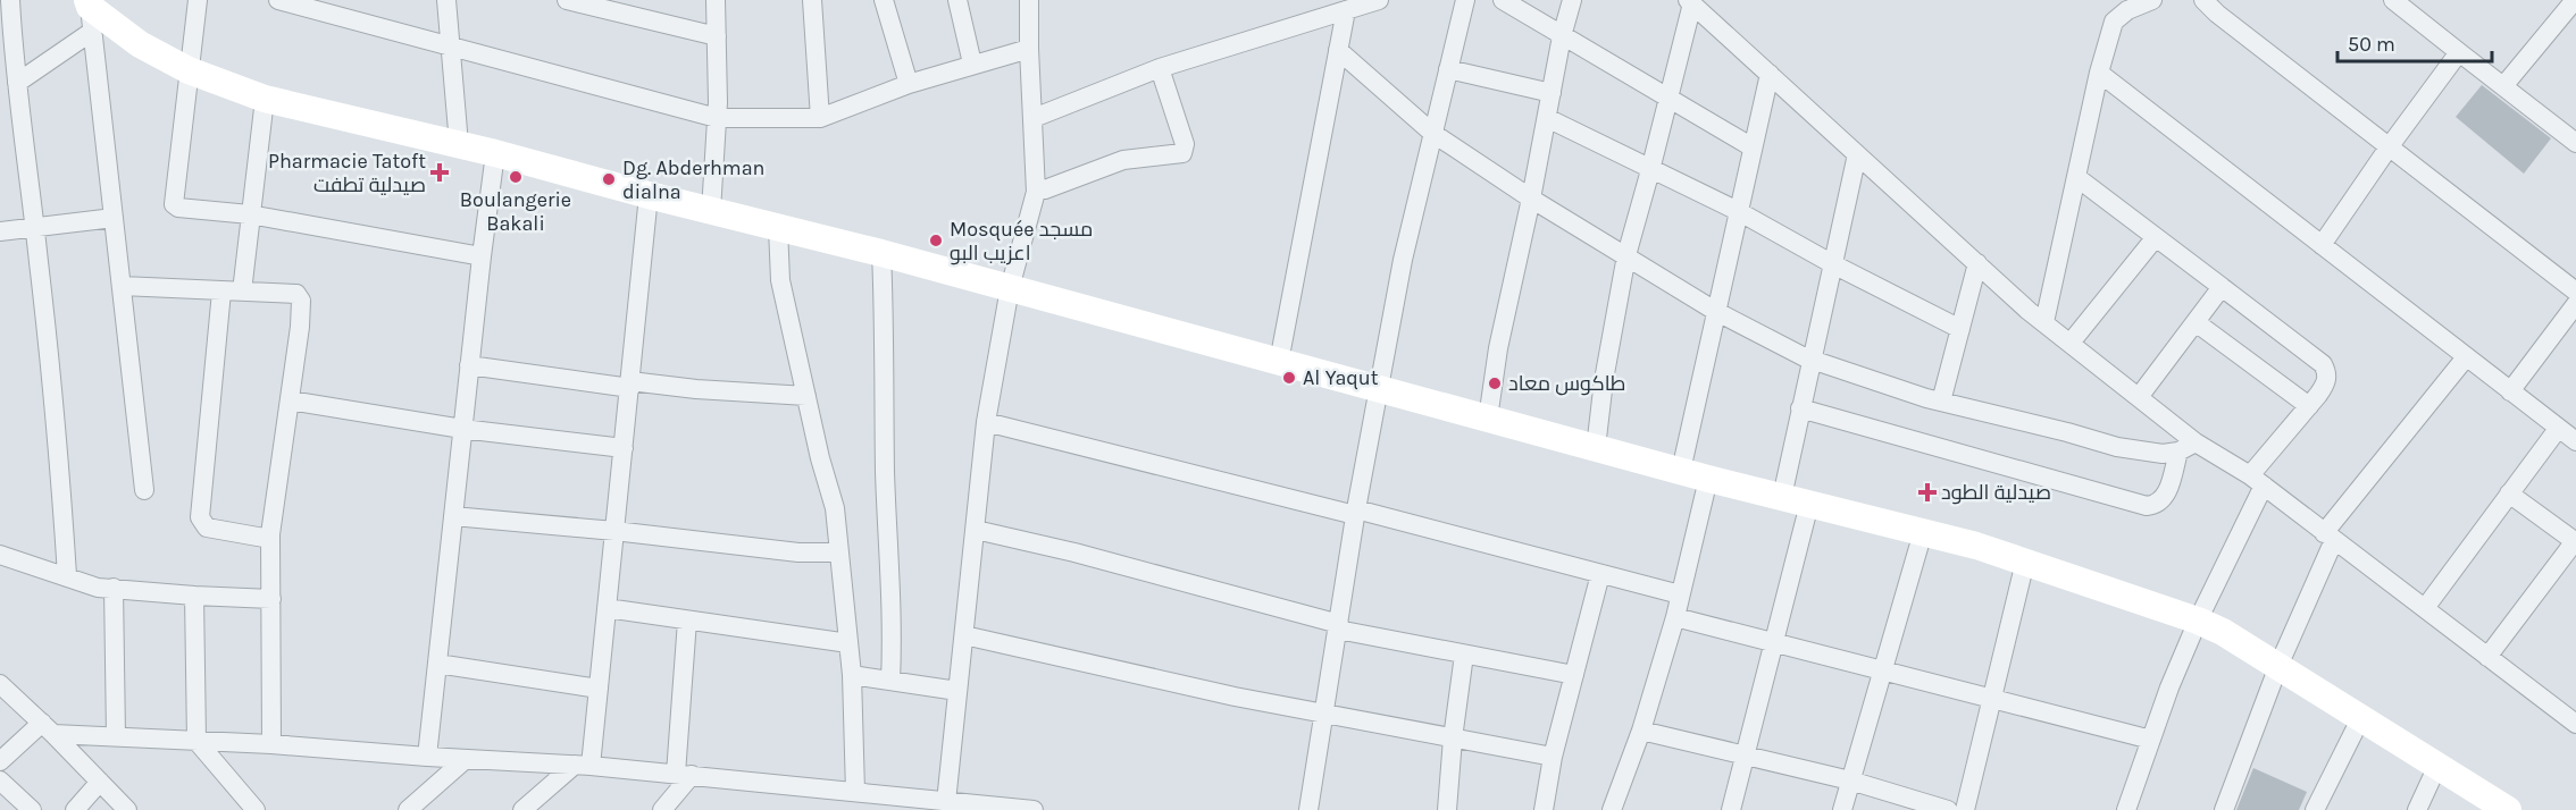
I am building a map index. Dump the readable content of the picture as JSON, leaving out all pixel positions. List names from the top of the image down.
{
  "places": {
    "health": ["Pharmacie Tatoft صيدلية تطفت", "صيدلية الطود"],
    "other": [
      "Boulangerie Bakali",
      "Dg. Abderhman dialna",
      "Mosquée مسجد اعزيب البو",
      "Al Yaqut",
      "طاكوس معاد"
    ]
  },
  "scale_bar": "50 m"
}
